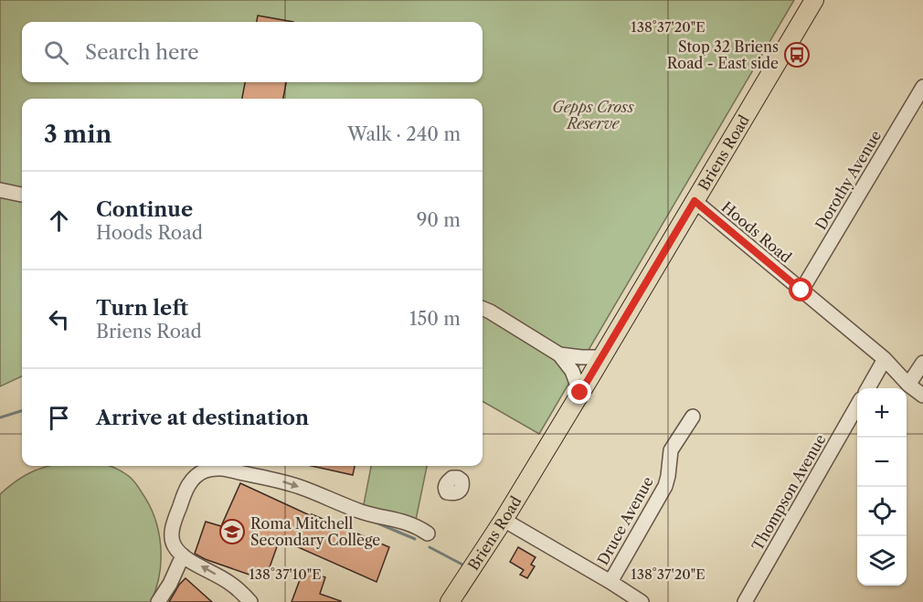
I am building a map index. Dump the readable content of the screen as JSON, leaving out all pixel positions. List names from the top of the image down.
{
  "streets": {
    "main road": ["Briens Road"],
    "street": [
      "Dorothy Avenue",
      "Hoods Road",
      "Thompson Avenue",
      "Druce Avenue"
    ]
  },
  "crossings": [
    ["Briens Road", "Hoods Road"],
    ["Dorothy Avenue", "Hoods Road"]
  ],
  "parks": ["Gepps Cross Reserve"],
  "places": {
    "bus stop": ["Stop 32 Briens Road - East side"],
    "school or university": ["Roma Mitchell Secondary College"]
  },
  "page": {
    "search": "Search here",
    "heading": ["3 min", "Walk · 240 m"],
    "list": [
      ["Continue", "Hoods Road", "90 m"],
      ["Turn left", "Briens Road", "150 m"],
      "Arrive at destination"
    ],
    "map_buttons": ["+", "−"]
  },
  "coordinates": ["138°37'20\"E", "138°37'10\"E"]
}
